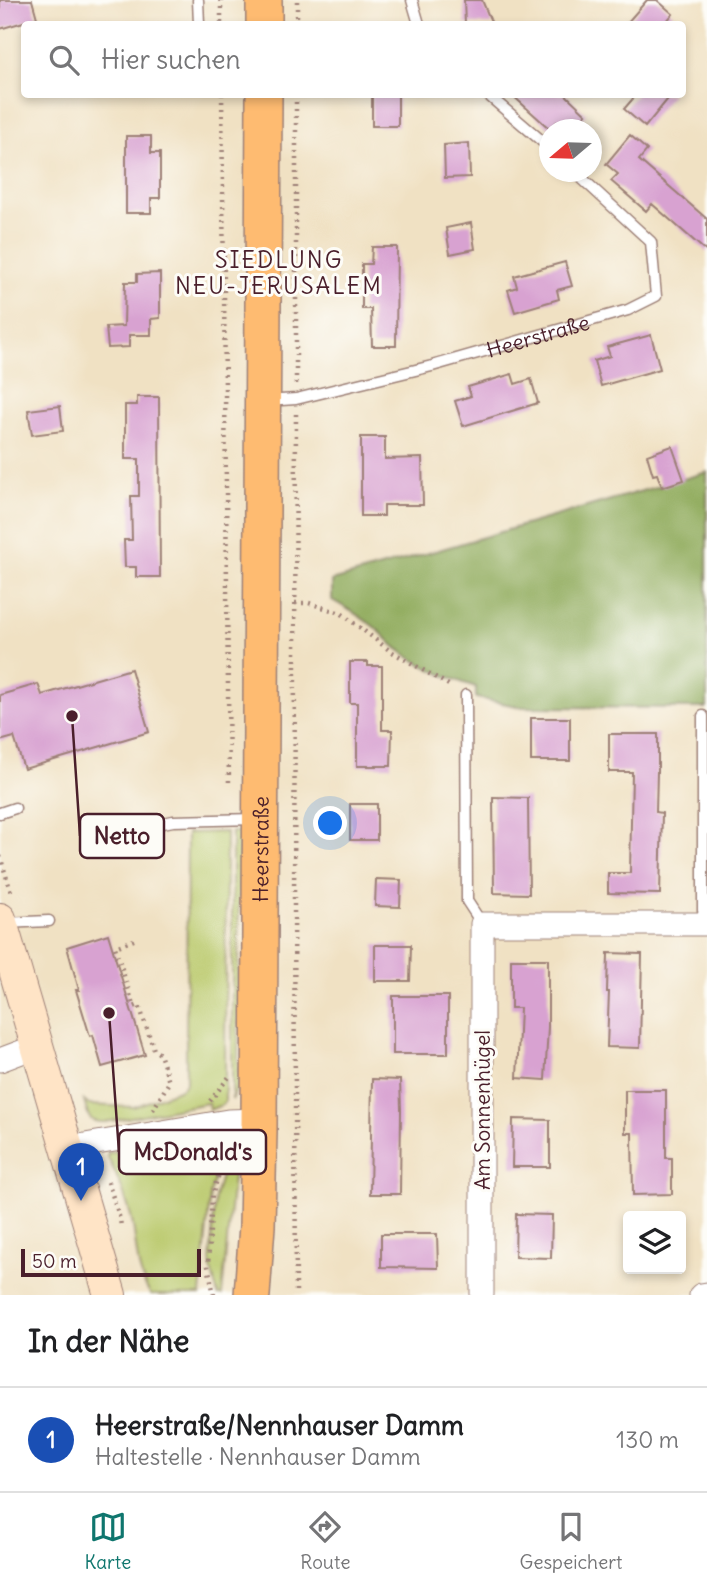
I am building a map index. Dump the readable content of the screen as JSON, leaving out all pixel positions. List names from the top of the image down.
{
  "streets": {
    "main road": ["Heerstraße"],
    "street": ["Am Sonnenhügel"]
  },
  "districts": ["SIEDLUNG NEU-JERUSALEM"],
  "places": ["Netto", "McDonald's"],
  "scale_bar": "50 m",
  "north": "left",
  "page": {
    "search": "Hier suchen",
    "pins": "1",
    "scale": "50 m",
    "heading": "In der Nähe",
    "list": [
      {
        "mark": "1",
        "name": "Heerstraße/Nennhauser Damm",
        "note": "Haltestelle · Nennhauser Damm",
        "value": "130 m"
      }
    ],
    "nav": ["Karte", "Route", "Gespeichert"]
  }
}
